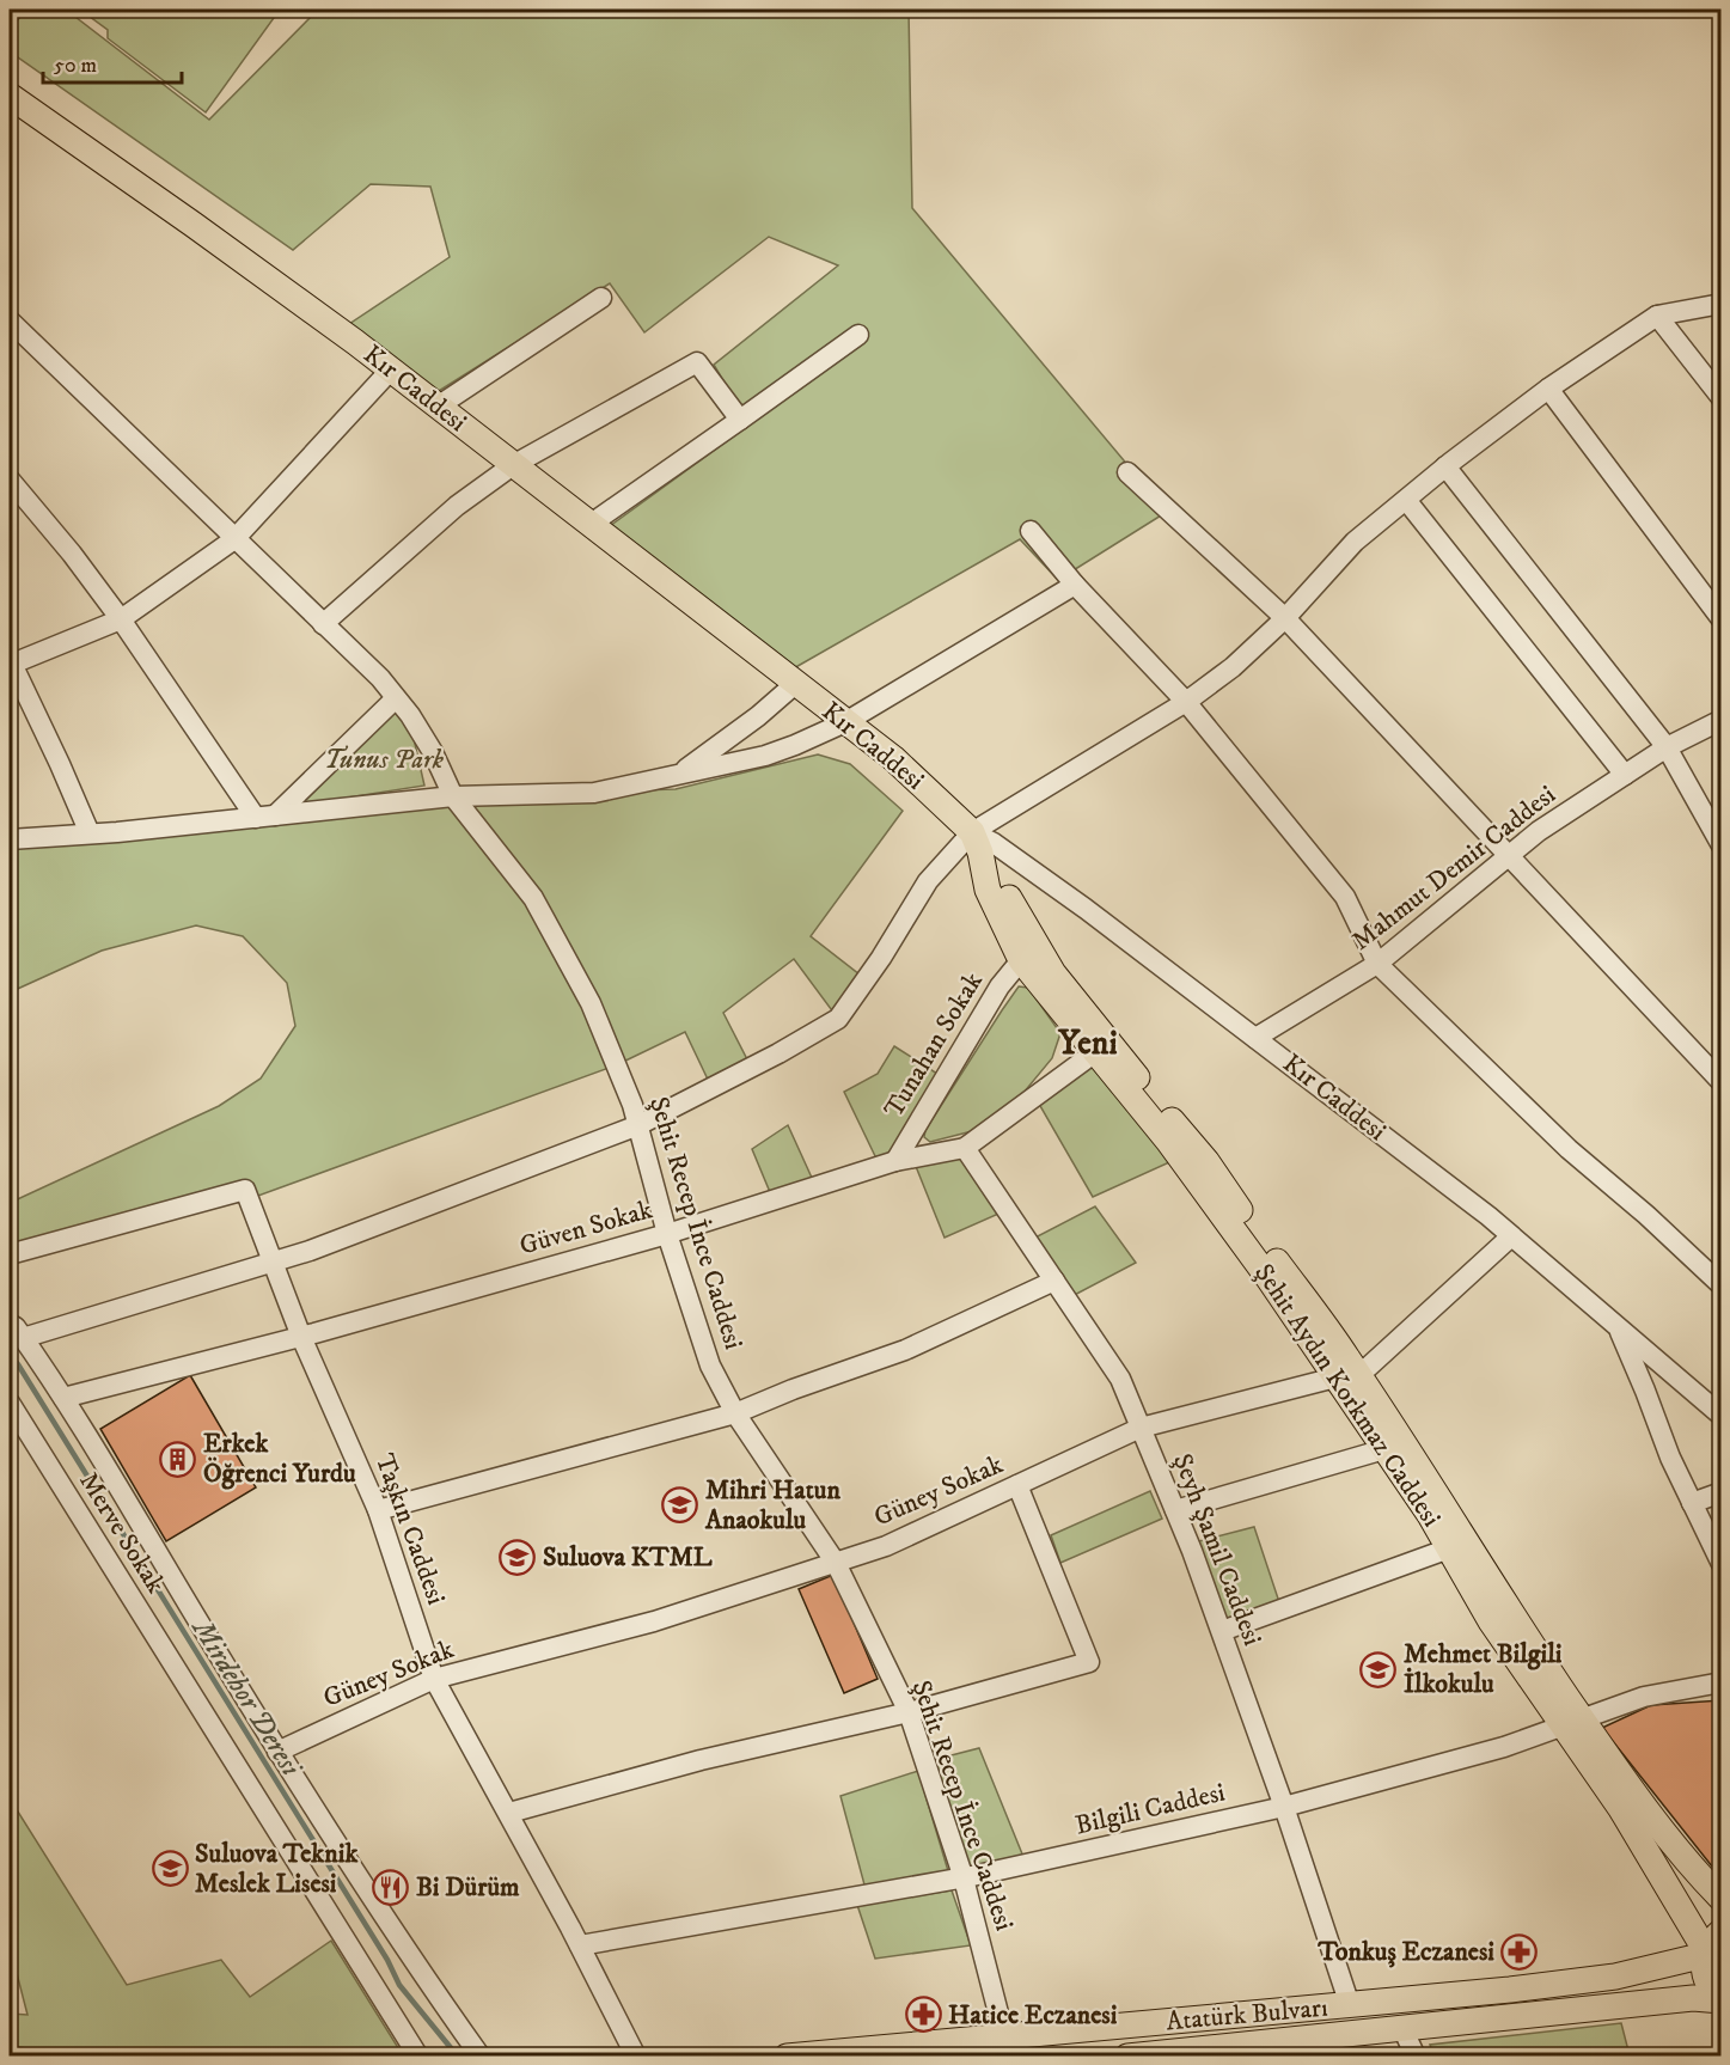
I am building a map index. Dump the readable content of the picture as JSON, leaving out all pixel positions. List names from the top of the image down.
{
  "streets": {
    "main road": ["Kır Caddesi", "Şehit Aydın Korkmaz Caddesi", "Atatürk Bulvarı"],
    "street": [
      "Mahmut Demir Caddesi",
      "Tunahan Sokak",
      "Şehit Recep İnce Caddesi",
      "Güven Sokak",
      "Güney Sokak",
      "Taşkın Caddesi",
      "Merve Sokak",
      "Şeyh Şamil Caddesi",
      "Bilgili Caddesi"
    ]
  },
  "crossings": [
    ["Kır Caddesi", "Mahmut Demir Caddesi"],
    ["Kır Caddesi", "Şehit Aydın Korkmaz Caddesi"],
    ["Tunahan Sokak", "Güven Sokak"],
    ["Tunahan Sokak", "Şehit Aydın Korkmaz Caddesi"],
    ["Şehit Recep İnce Caddesi", "Güven Sokak"],
    ["Şehit Recep İnce Caddesi", "Güney Sokak"],
    ["Şehit Recep İnce Caddesi", "Bilgili Caddesi"],
    ["Şehit Recep İnce Caddesi", "Atatürk Bulvarı"],
    ["Güven Sokak", "Şehit Aydın Korkmaz Caddesi"],
    ["Güven Sokak", "Taşkın Caddesi"],
    ["Güven Sokak", "Şeyh Şamil Caddesi"],
    ["Şehit Aydın Korkmaz Caddesi", "Güney Sokak"],
    ["Şehit Aydın Korkmaz Caddesi", "Bilgili Caddesi"],
    ["Şehit Aydın Korkmaz Caddesi", "Atatürk Bulvarı"],
    ["Güney Sokak", "Taşkın Caddesi"],
    ["Güney Sokak", "Şeyh Şamil Caddesi"],
    ["Taşkın Caddesi", "Bilgili Caddesi"],
    ["Şeyh Şamil Caddesi", "Bilgili Caddesi"],
    ["Şeyh Şamil Caddesi", "Atatürk Bulvarı"]
  ],
  "districts": ["Yeni"],
  "water": ["Mirdehor Deresi"],
  "parks": ["Tunus Park"],
  "places": {
    "building": ["Erkek Öğrenci Yurdu"],
    "school or university": [
      "Mihri Hatun Anaokulu",
      "Suluova KTML",
      "Mehmet Bilgili İlkokulu",
      "Suluova Teknik Meslek Lisesi"
    ],
    "restaurant": ["Bi Dürüm"],
    "pharmacy": ["Tonkuş Eczanesi", "Hatice Eczanesi"]
  },
  "scale_bar": "50 m"
}
